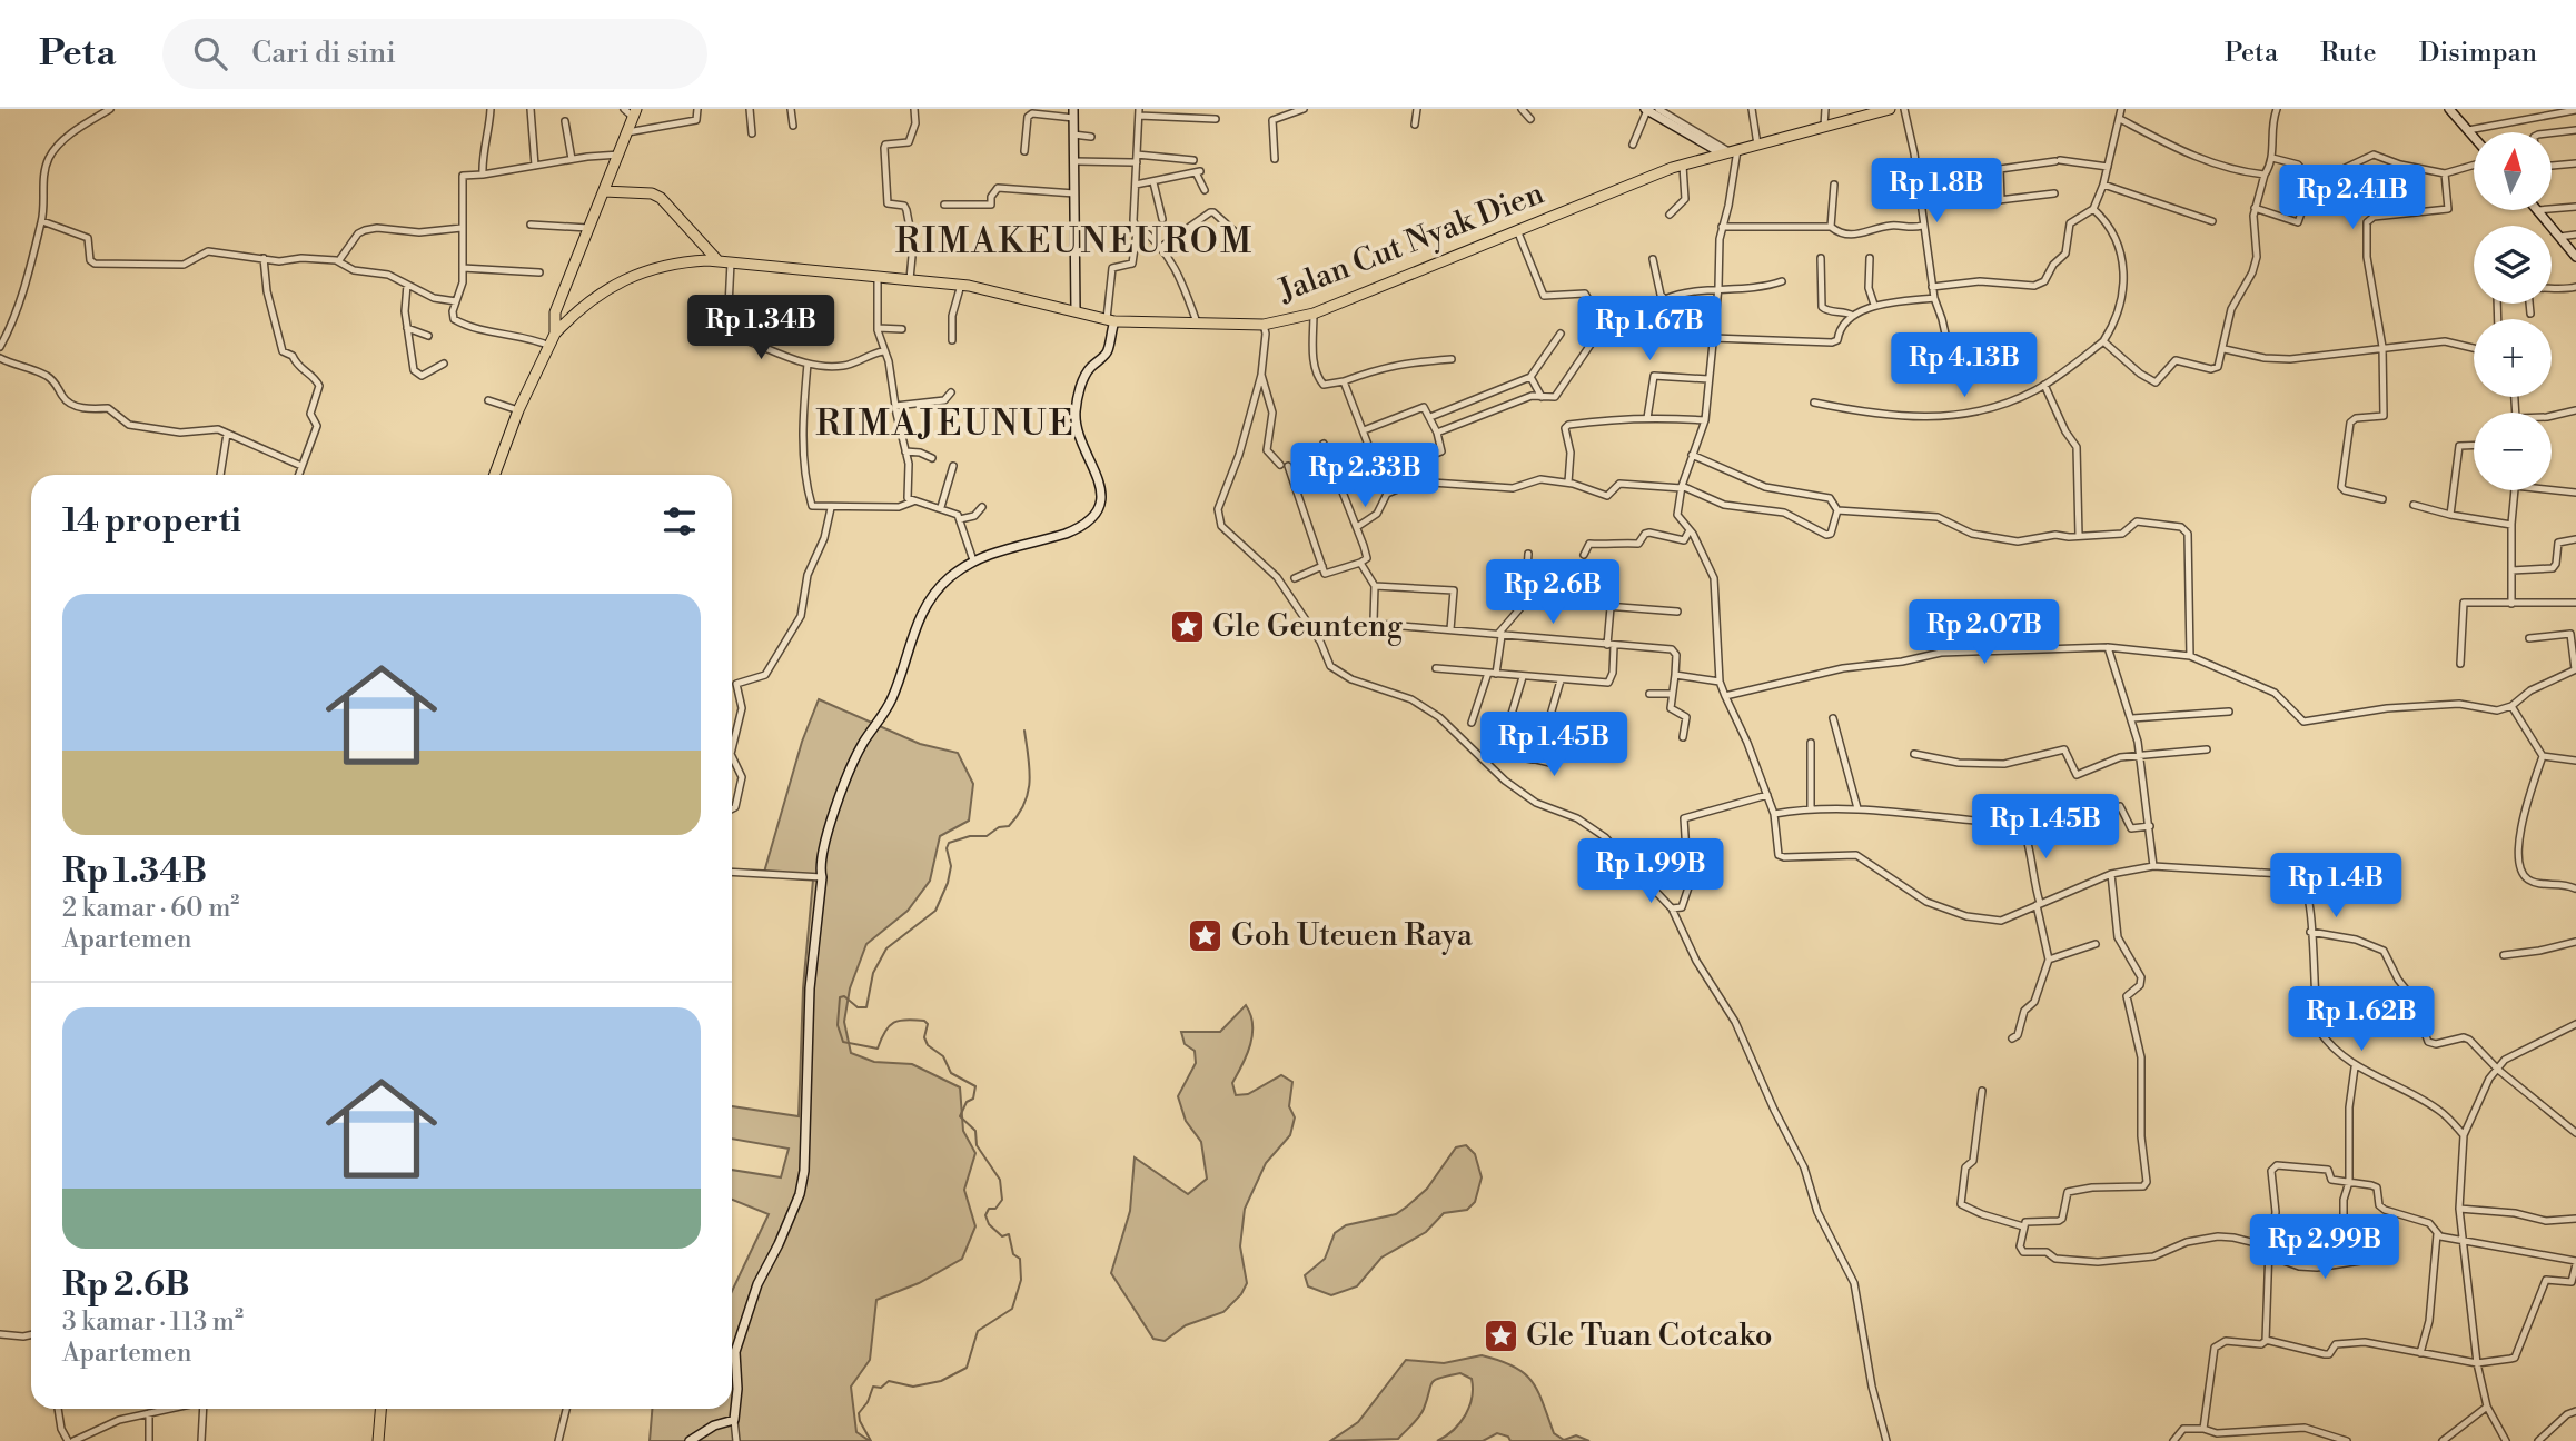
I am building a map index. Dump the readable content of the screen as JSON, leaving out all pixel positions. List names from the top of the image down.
{
  "streets": {
    "highway": ["Jalan Cut Nyak Dien"]
  },
  "districts": ["RIMAKEUNEUROM", "RIMAJEUNUE"],
  "places": {
    "place": ["Gle Geunteng", "Goh Uteuen Raya", "Gle Tuan Cotcako"]
  },
  "north": "top",
  "page": {
    "header": "Peta",
    "search": "Cari di sini",
    "nav": ["Peta", "Rute", "Disimpan"],
    "map_buttons": ["+", "−"],
    "price": [
      "Rp 1.8B",
      "Rp 2.41B",
      "Rp 1.34B",
      "Rp 1.67B",
      "Rp 4.13B",
      "Rp 2.33B",
      "Rp 2.6B",
      "Rp 2.07B",
      "Rp 1.45B",
      "Rp 1.45B",
      "Rp 1.99B",
      "Rp 1.4B",
      "Rp 1.62B",
      "Rp 2.99B"
    ],
    "heading": "14 properti",
    "list": [
      {
        "name": "Rp 1.34B",
        "note": "2 kamar · 60 m² · Apartemen"
      },
      {
        "name": "Rp 2.6B",
        "note": "3 kamar · 113 m² · Apartemen"
      }
    ]
  }
}
